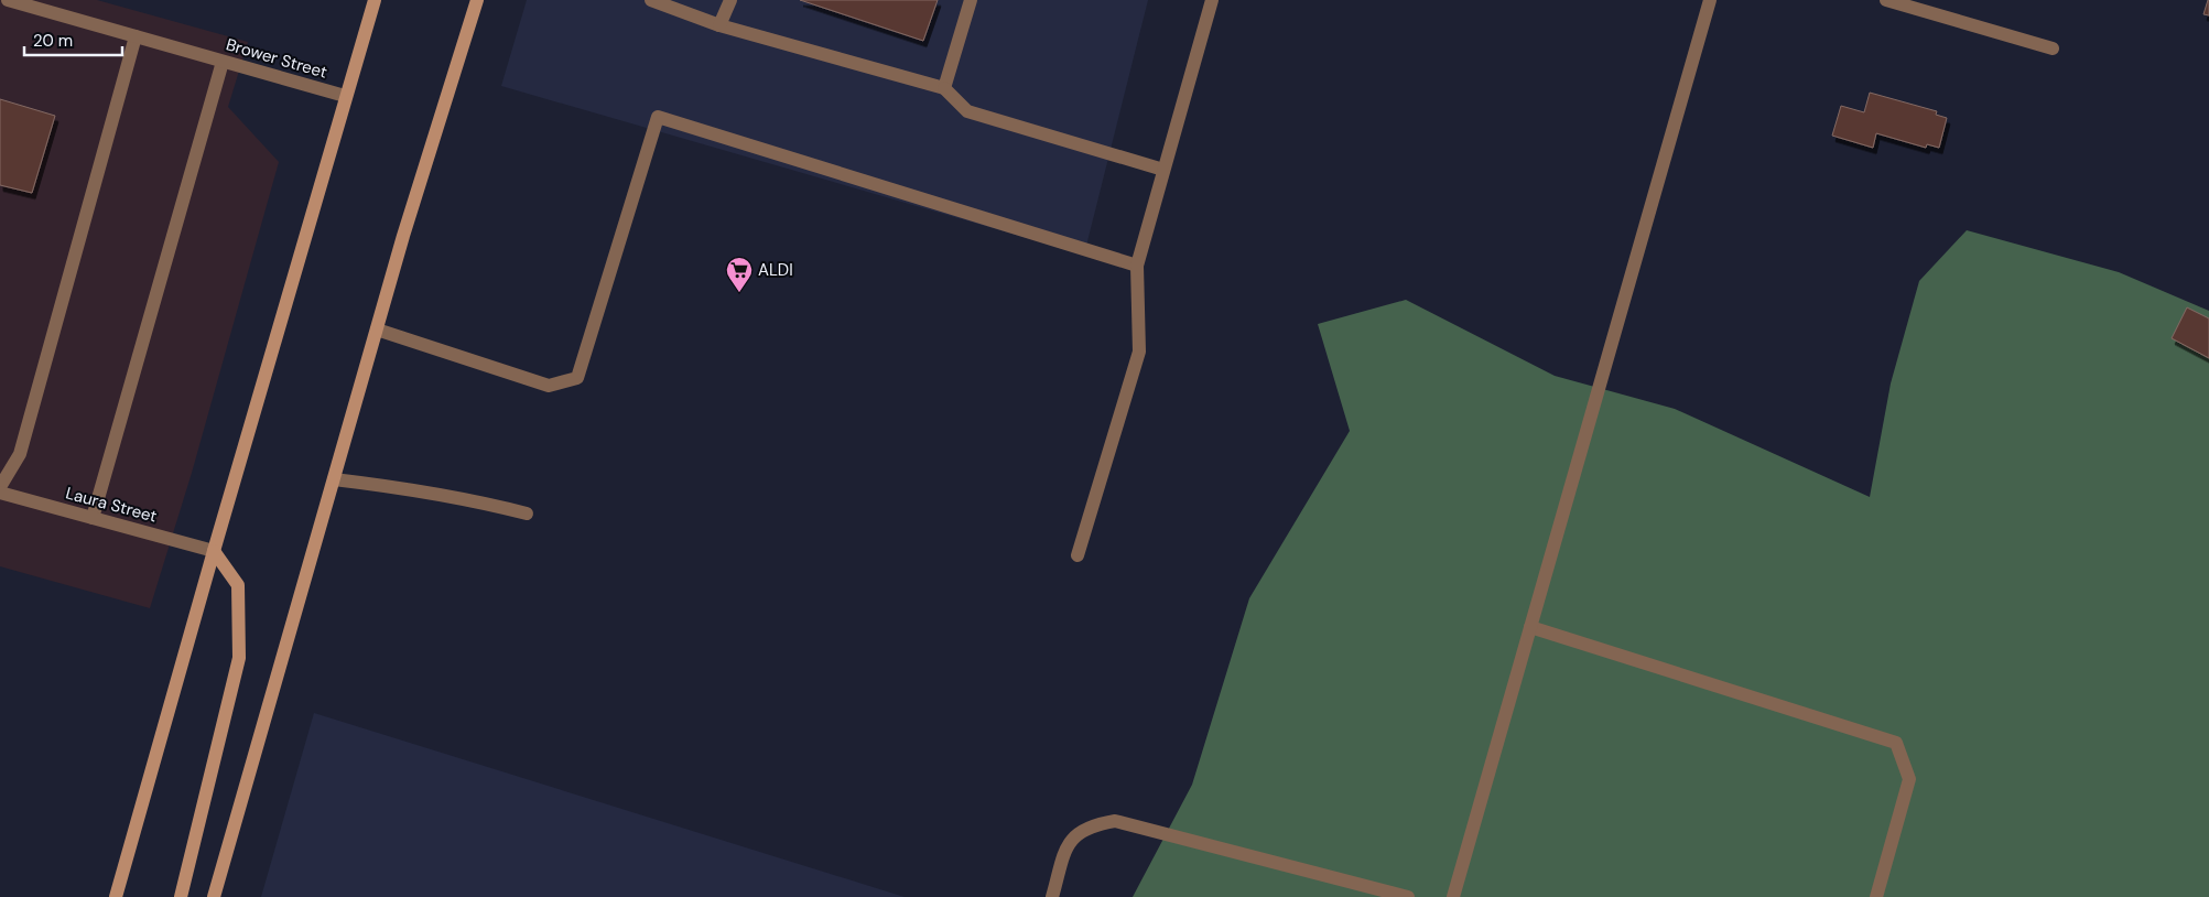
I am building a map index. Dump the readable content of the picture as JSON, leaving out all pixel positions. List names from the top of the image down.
{
  "streets": {
    "street": ["Brower Street", "Laura Street"]
  },
  "places": {
    "supermarket": ["ALDI"]
  },
  "scale_bar": "20 m"
}
